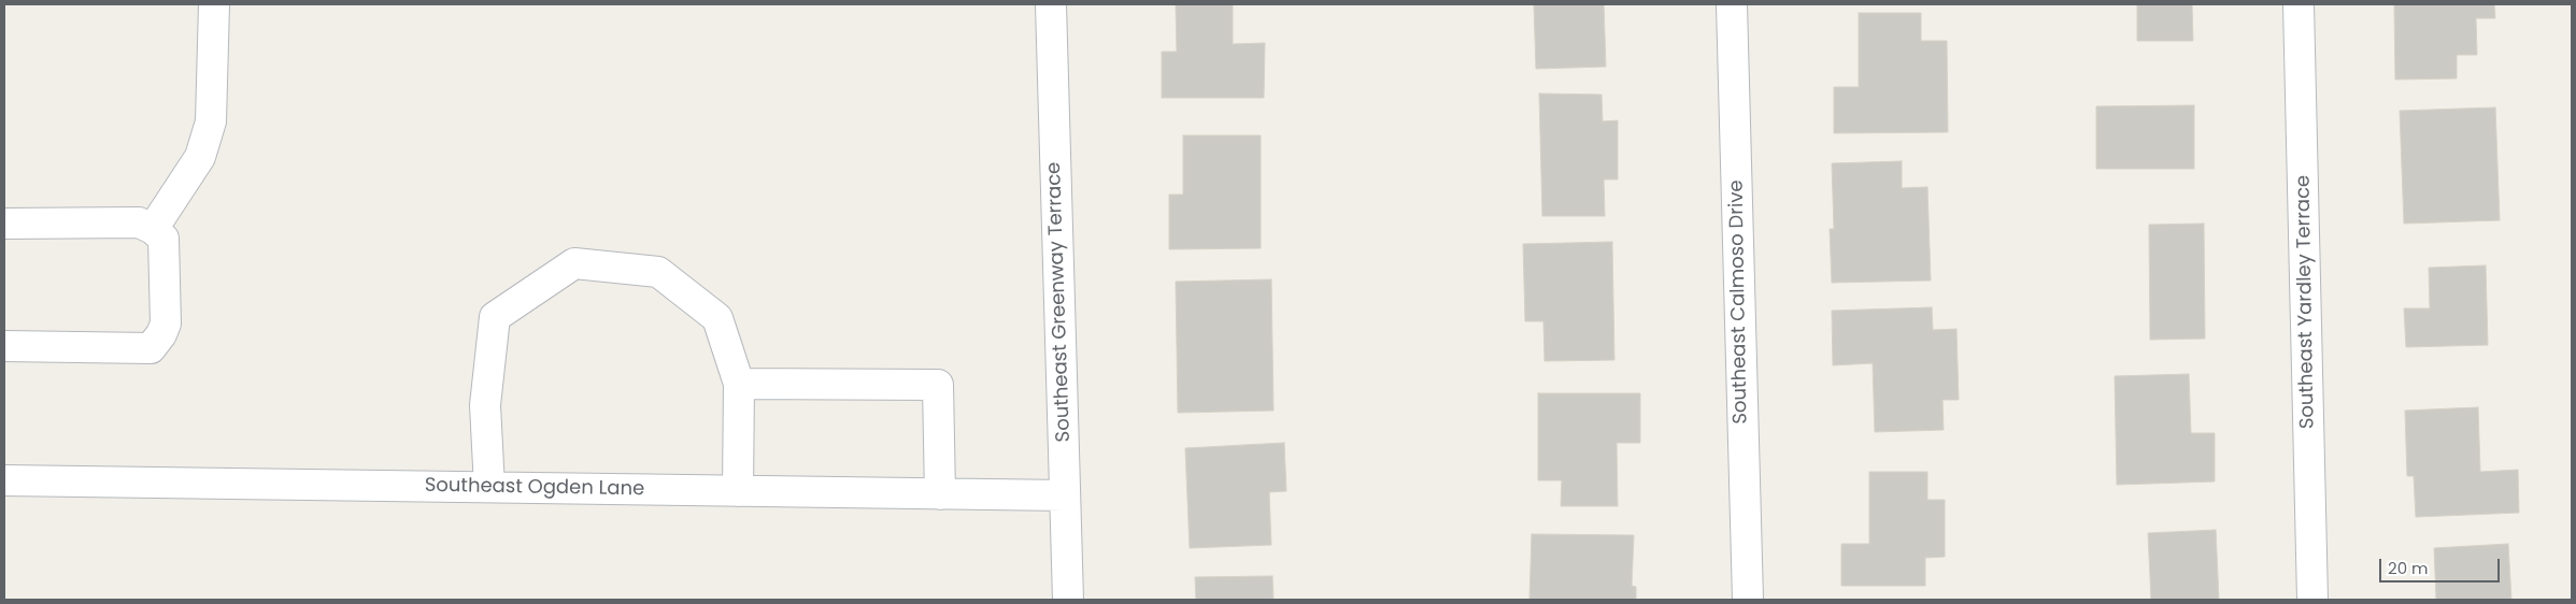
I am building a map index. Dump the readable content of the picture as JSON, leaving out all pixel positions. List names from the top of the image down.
{
  "streets": {
    "street": [
      "Southeast Greenway Terrace",
      "Southeast Calmoso Drive",
      "Southeast Yardley Terrace",
      "Southeast Ogden Lane"
    ]
  },
  "crossings": [
    ["Southeast Greenway Terrace", "Southeast Ogden Lane"]
  ],
  "scale_bar": "20 m"
}
